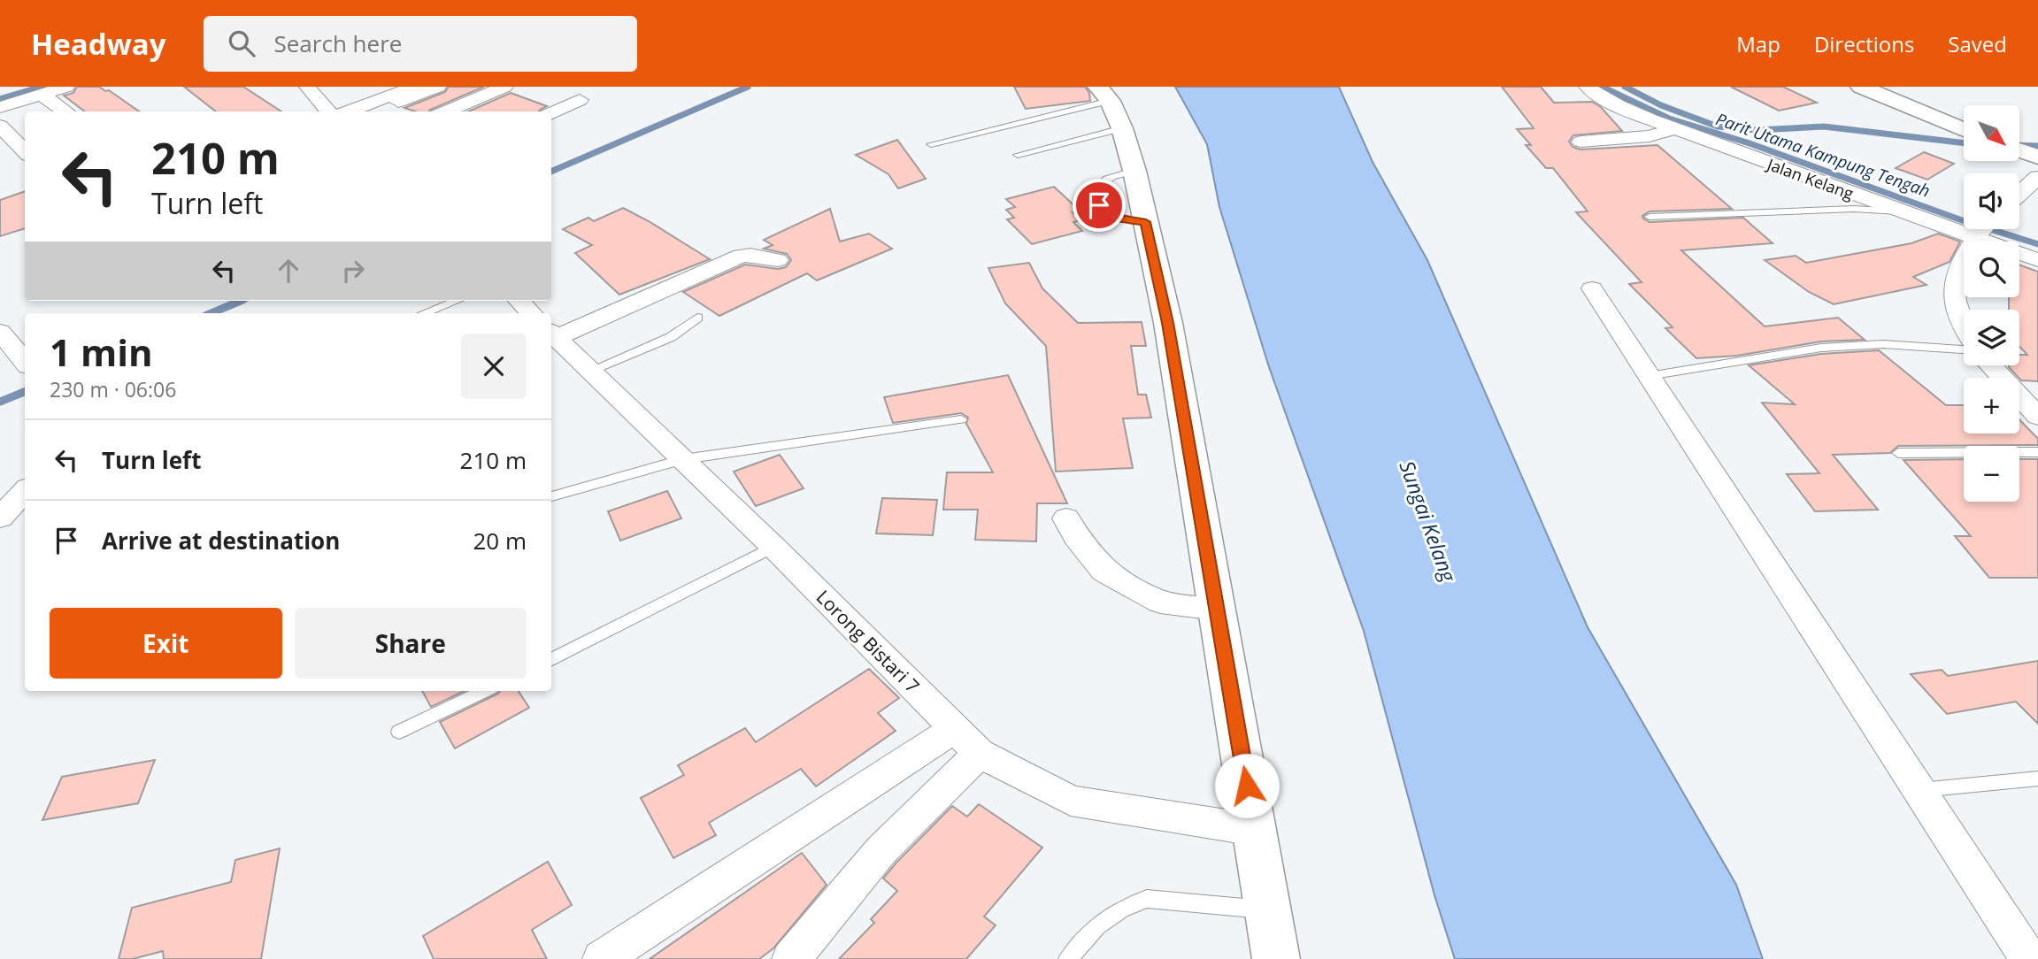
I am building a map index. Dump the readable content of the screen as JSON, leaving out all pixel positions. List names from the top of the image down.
{
  "streets": {
    "street": ["Jalan Kelang", "Lorong Bistari 7"]
  },
  "water": ["Parit Utama Kampung Tengah", "Sungai Kelang"],
  "north": "bottom right",
  "page": {
    "header": "Headway",
    "search": "Search here",
    "nav": ["Map", "Directions", "Saved"],
    "map_buttons": ["+", "−"],
    "turn": ["210 m", "Turn left"],
    "heading": ["1 min", "230 m · 06:06"],
    "list": [
      {
        "name": "Turn left",
        "value": "210 m"
      },
      {
        "name": "Arrive at destination",
        "value": "20 m"
      }
    ],
    "buttons": ["Exit", "Share"]
  }
}
